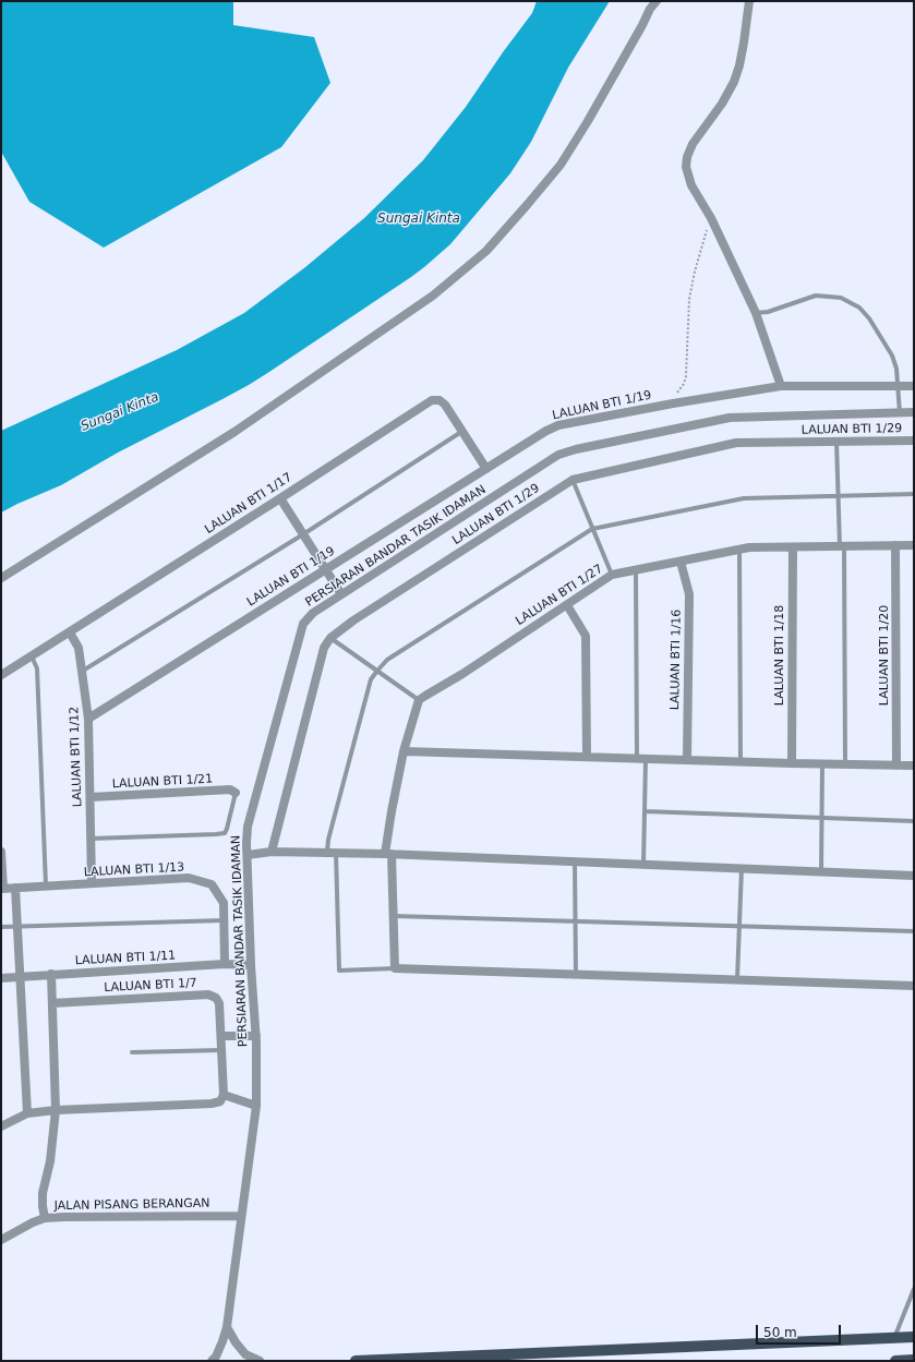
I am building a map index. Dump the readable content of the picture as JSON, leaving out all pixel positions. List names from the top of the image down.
{
  "streets": {
    "street": [
      "LALUAN BTI 1/19",
      "LALUAN BTI 1/29",
      "LALUAN BTI 1/17",
      "PERSIARAN BANDAR TASIK IDAMAN",
      "LALUAN BTI 1/27",
      "LALUAN BTI 1/18",
      "LALUAN BTI 1/20",
      "LALUAN BTI 1/16",
      "LALUAN BTI 1/12",
      "LALUAN BTI 1/21",
      "LALUAN BTI 1/13",
      "LALUAN BTI 1/11",
      "LALUAN BTI 1/7",
      "JALAN PISANG BERANGAN"
    ]
  },
  "crossings": [
    ["LALUAN BTI 1/19", "LALUAN BTI 1/17"],
    ["LALUAN BTI 1/19", "LALUAN BTI 1/12"],
    ["LALUAN BTI 1/17", "LALUAN BTI 1/12"],
    ["PERSIARAN BANDAR TASIK IDAMAN", "LALUAN BTI 1/11"],
    ["PERSIARAN BANDAR TASIK IDAMAN", "JALAN PISANG BERANGAN"],
    ["LALUAN BTI 1/27", "LALUAN BTI 1/18"],
    ["LALUAN BTI 1/27", "LALUAN BTI 1/20"],
    ["LALUAN BTI 1/27", "LALUAN BTI 1/16"],
    ["LALUAN BTI 1/12", "LALUAN BTI 1/21"],
    ["LALUAN BTI 1/12", "LALUAN BTI 1/13"],
    ["LALUAN BTI 1/13", "LALUAN BTI 1/11"]
  ],
  "water": ["Sungai Kinta"],
  "scale_bar": "50 m"
}
